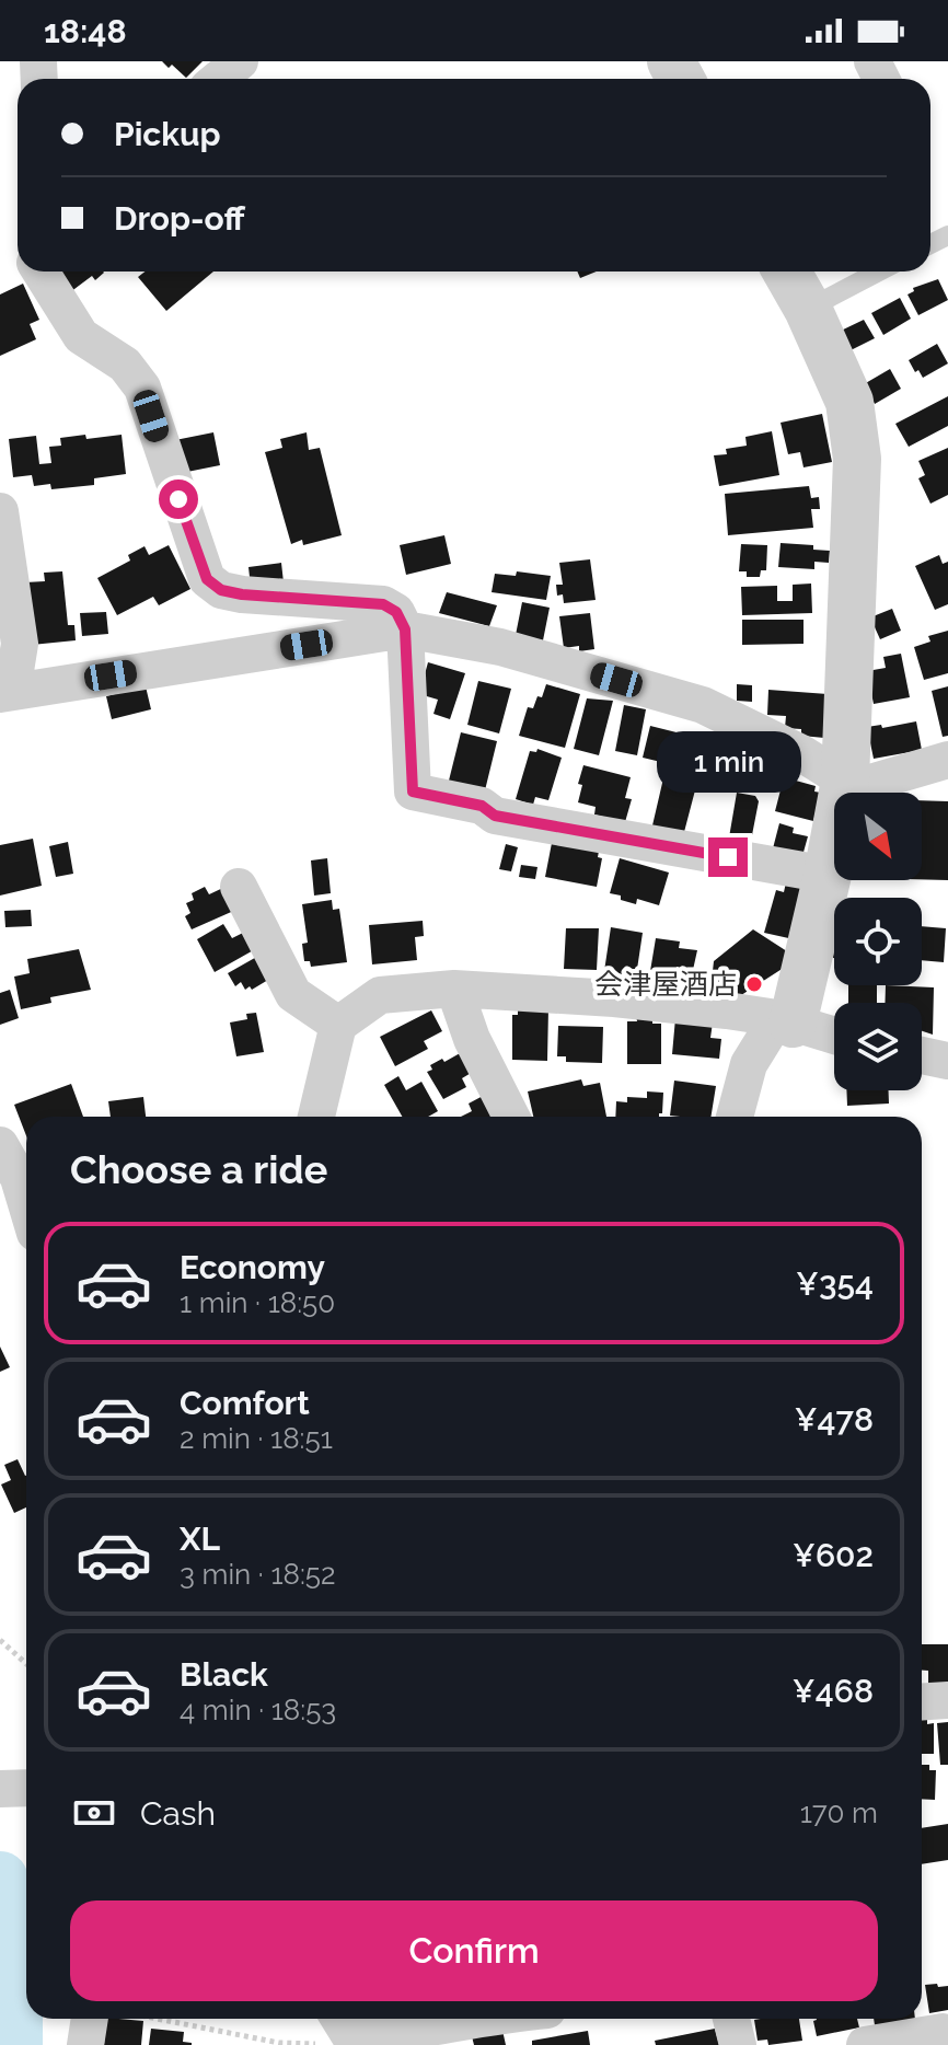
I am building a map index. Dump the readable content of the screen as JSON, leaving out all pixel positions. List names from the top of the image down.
{
  "places": ["会津屋酒店"],
  "north": "bottom right",
  "page": {
    "status": "18:48",
    "banner": ["Pickup", "Drop-off"],
    "bubble": "1 min",
    "heading": "Choose a ride",
    "list": [
      {
        "name": "Economy",
        "note": "1 min · 18:50",
        "value": "¥354"
      },
      {
        "name": "Comfort",
        "note": "2 min · 18:51",
        "value": "¥478"
      },
      {
        "name": "XL",
        "note": "3 min · 18:52",
        "value": "¥602"
      },
      {
        "name": "Black",
        "note": "4 min · 18:53",
        "value": "¥468"
      }
    ],
    "pay": ["Cash", "170 m"],
    "buttons": "Confirm"
  }
}
